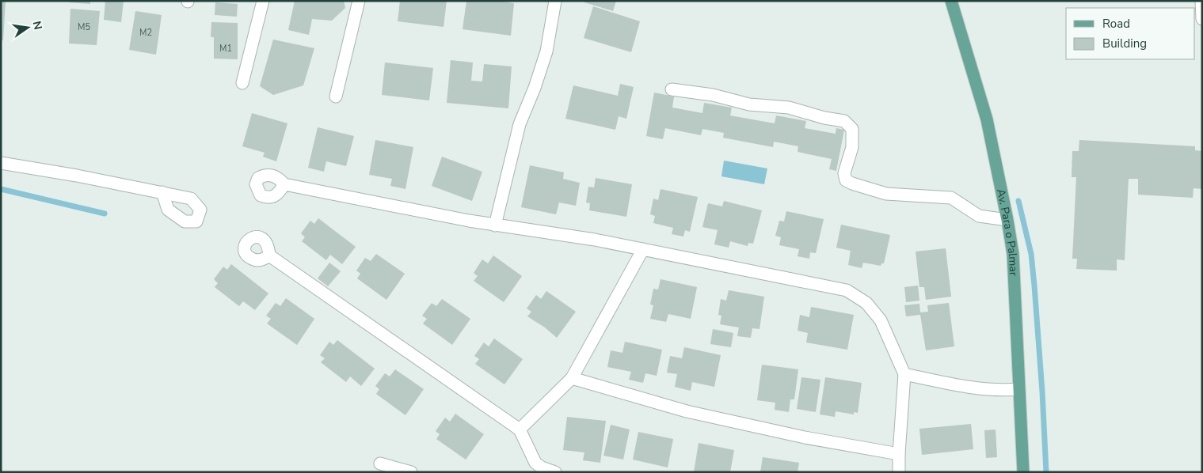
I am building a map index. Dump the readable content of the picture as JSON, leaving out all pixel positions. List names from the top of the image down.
{
  "streets": {
    "main road": ["Av. Para o Palmar"]
  },
  "house_numbers": ["M5", "M2", "M1"],
  "legend": ["Road", "Building"],
  "north": "right"
}
